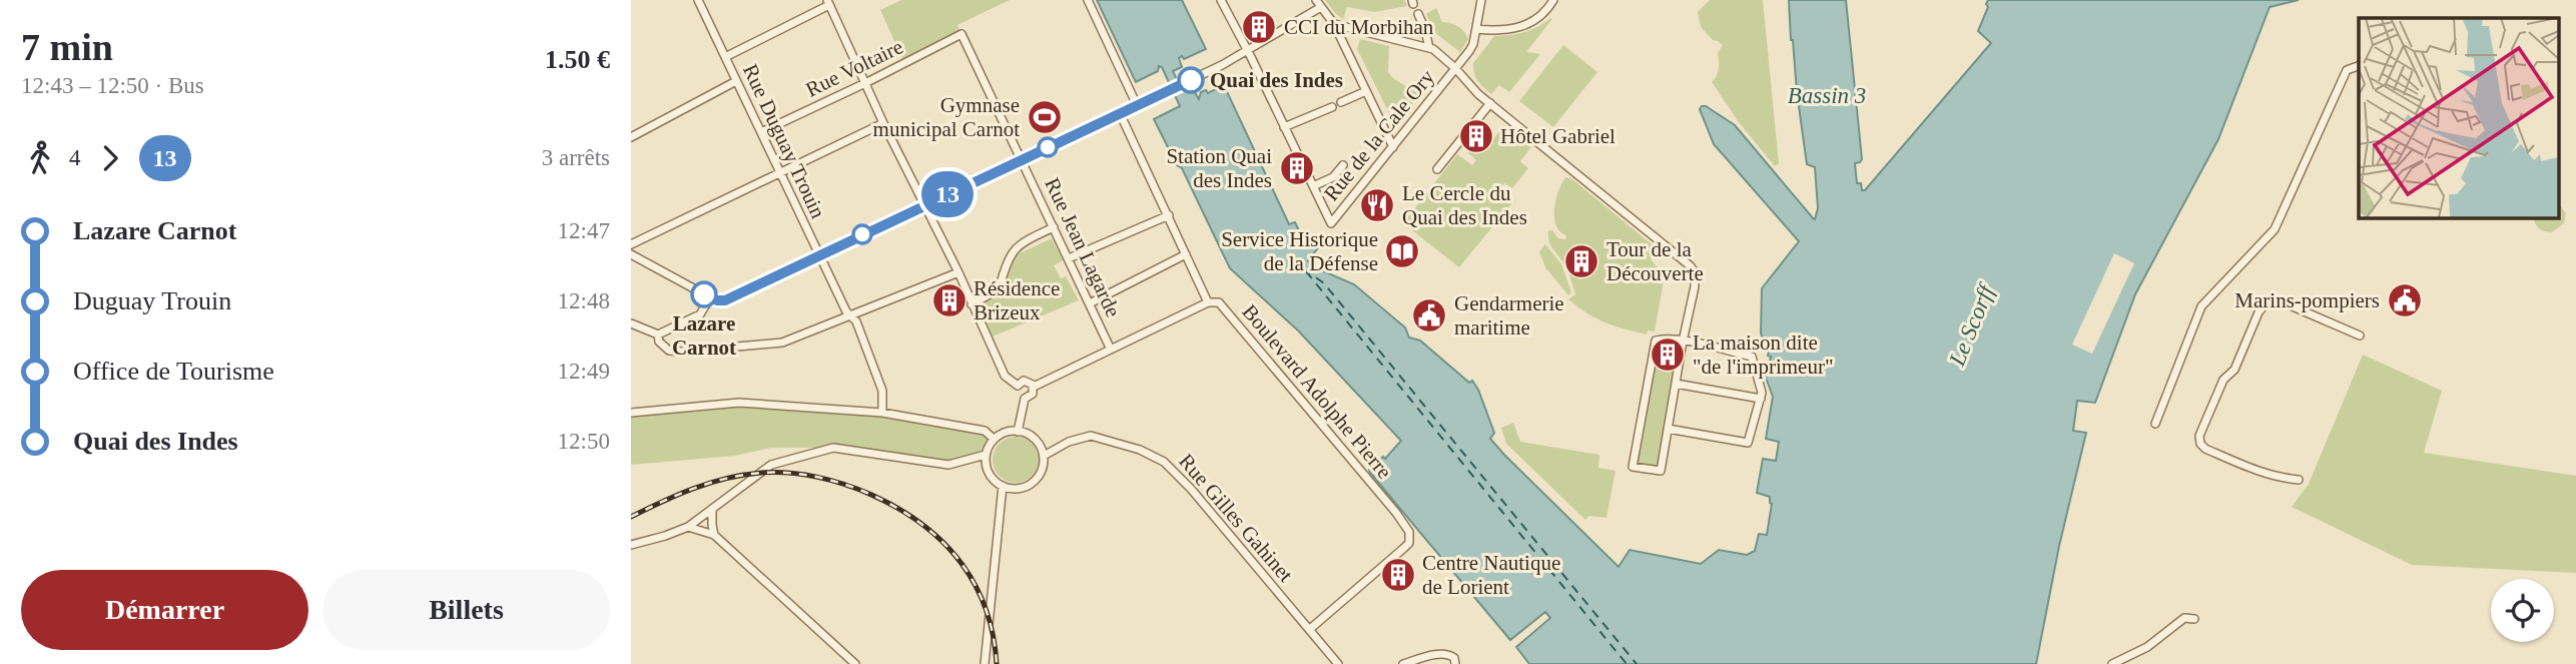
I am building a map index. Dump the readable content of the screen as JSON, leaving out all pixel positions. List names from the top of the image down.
{
  "streets": {
    "street": [
      "Rue Voltaire",
      "Rue de la Cale Ory",
      "Rue Duguay Trouin",
      "Rue Jean Lagarde",
      "Boulevard Adolphe Pierre",
      "Rue Gilles Gahinet"
    ]
  },
  "crossings": [
    ["Rue Voltaire", "Rue Duguay Trouin"],
    ["Rue Voltaire", "Rue Jean Lagarde"],
    ["Rue Jean Lagarde", "Boulevard Adolphe Pierre"],
    ["Boulevard Adolphe Pierre", "Rue Gilles Gahinet"]
  ],
  "water": ["Bassin 3", "Le Scorff"],
  "places": {
    "building": [
      "CCI du Morbihan",
      "Hôtel Gabriel",
      "Station Quai des Indes",
      "Tour de la Découverte",
      "Résidence Brizeux",
      "La maison dite \"de l'imprimeur\"",
      "Centre Nautique de Lorient"
    ],
    "other": ["Quai des Indes", "Lazare Carnot"],
    "sports": ["Gymnase municipal Carnot"],
    "restaurant": ["Le Cercle du Quai des Indes"],
    "library": ["Service Historique de la Défense"],
    "public building": ["Marins-pompiers", "Gendarmerie maritime"]
  },
  "lines": ["bus line 13"],
  "page": {
    "heading": ["7 min", "12:43 – 12:50 · Bus", "1.50 €"],
    "on_map": "13",
    "legs": ["4", "13", "3 arrêts"],
    "list": [
      {
        "name": "Lazare Carnot",
        "value": "12:47"
      },
      {
        "name": "Duguay Trouin",
        "value": "12:48"
      },
      {
        "name": "Office de Tourisme",
        "value": "12:49"
      },
      {
        "name": "Quai des Indes",
        "value": "12:50"
      }
    ],
    "buttons": ["Démarrer", "Billets"]
  }
}
